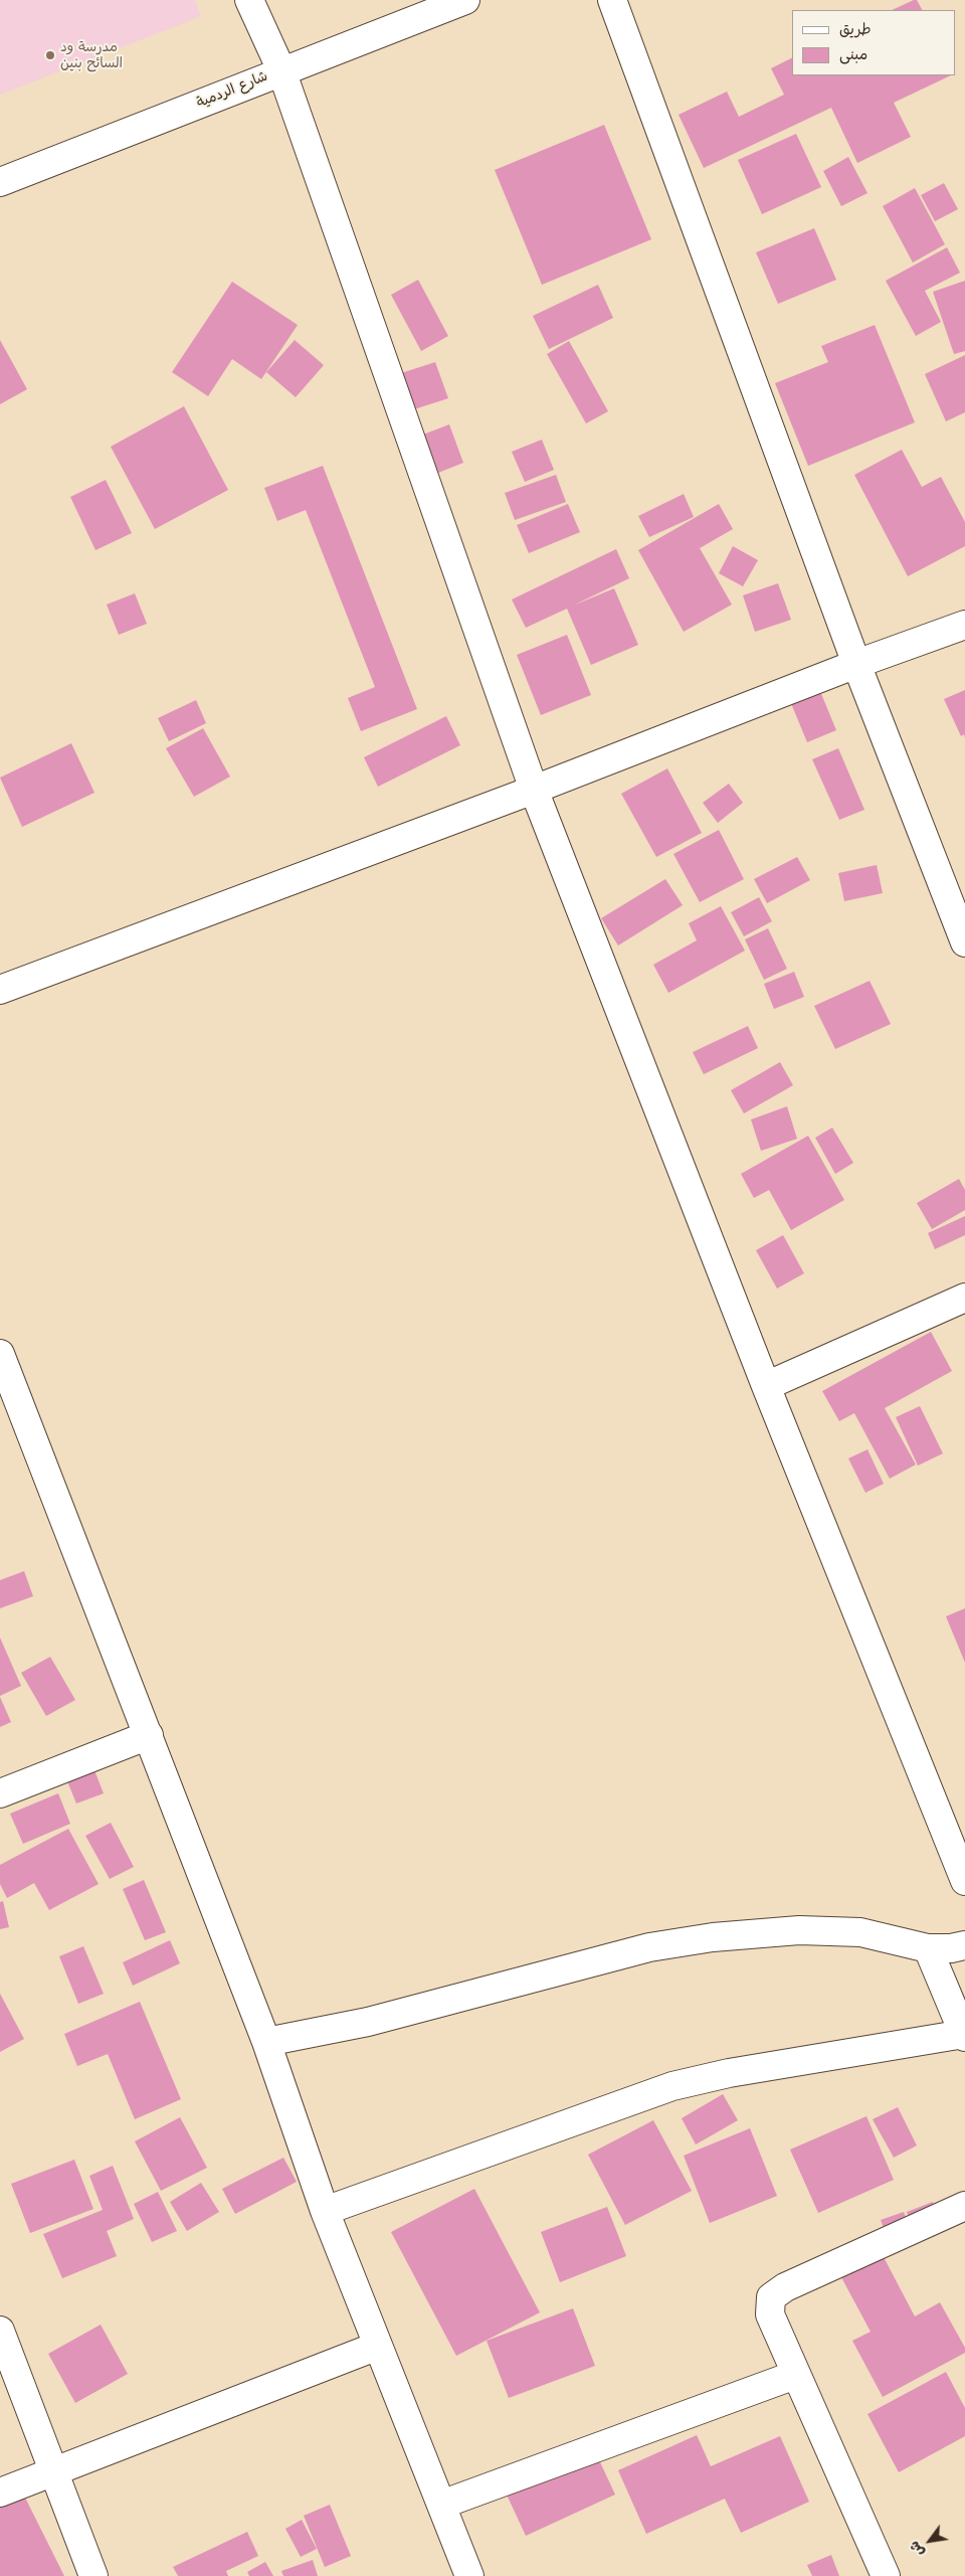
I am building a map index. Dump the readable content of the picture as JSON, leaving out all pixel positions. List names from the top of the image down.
{
  "streets": {
    "street": ["شارع الردمية"]
  },
  "places": ["مدرسة ود السائح بنين"],
  "legend": ["طريق", "مبنى"],
  "north": "bottom left"
}
